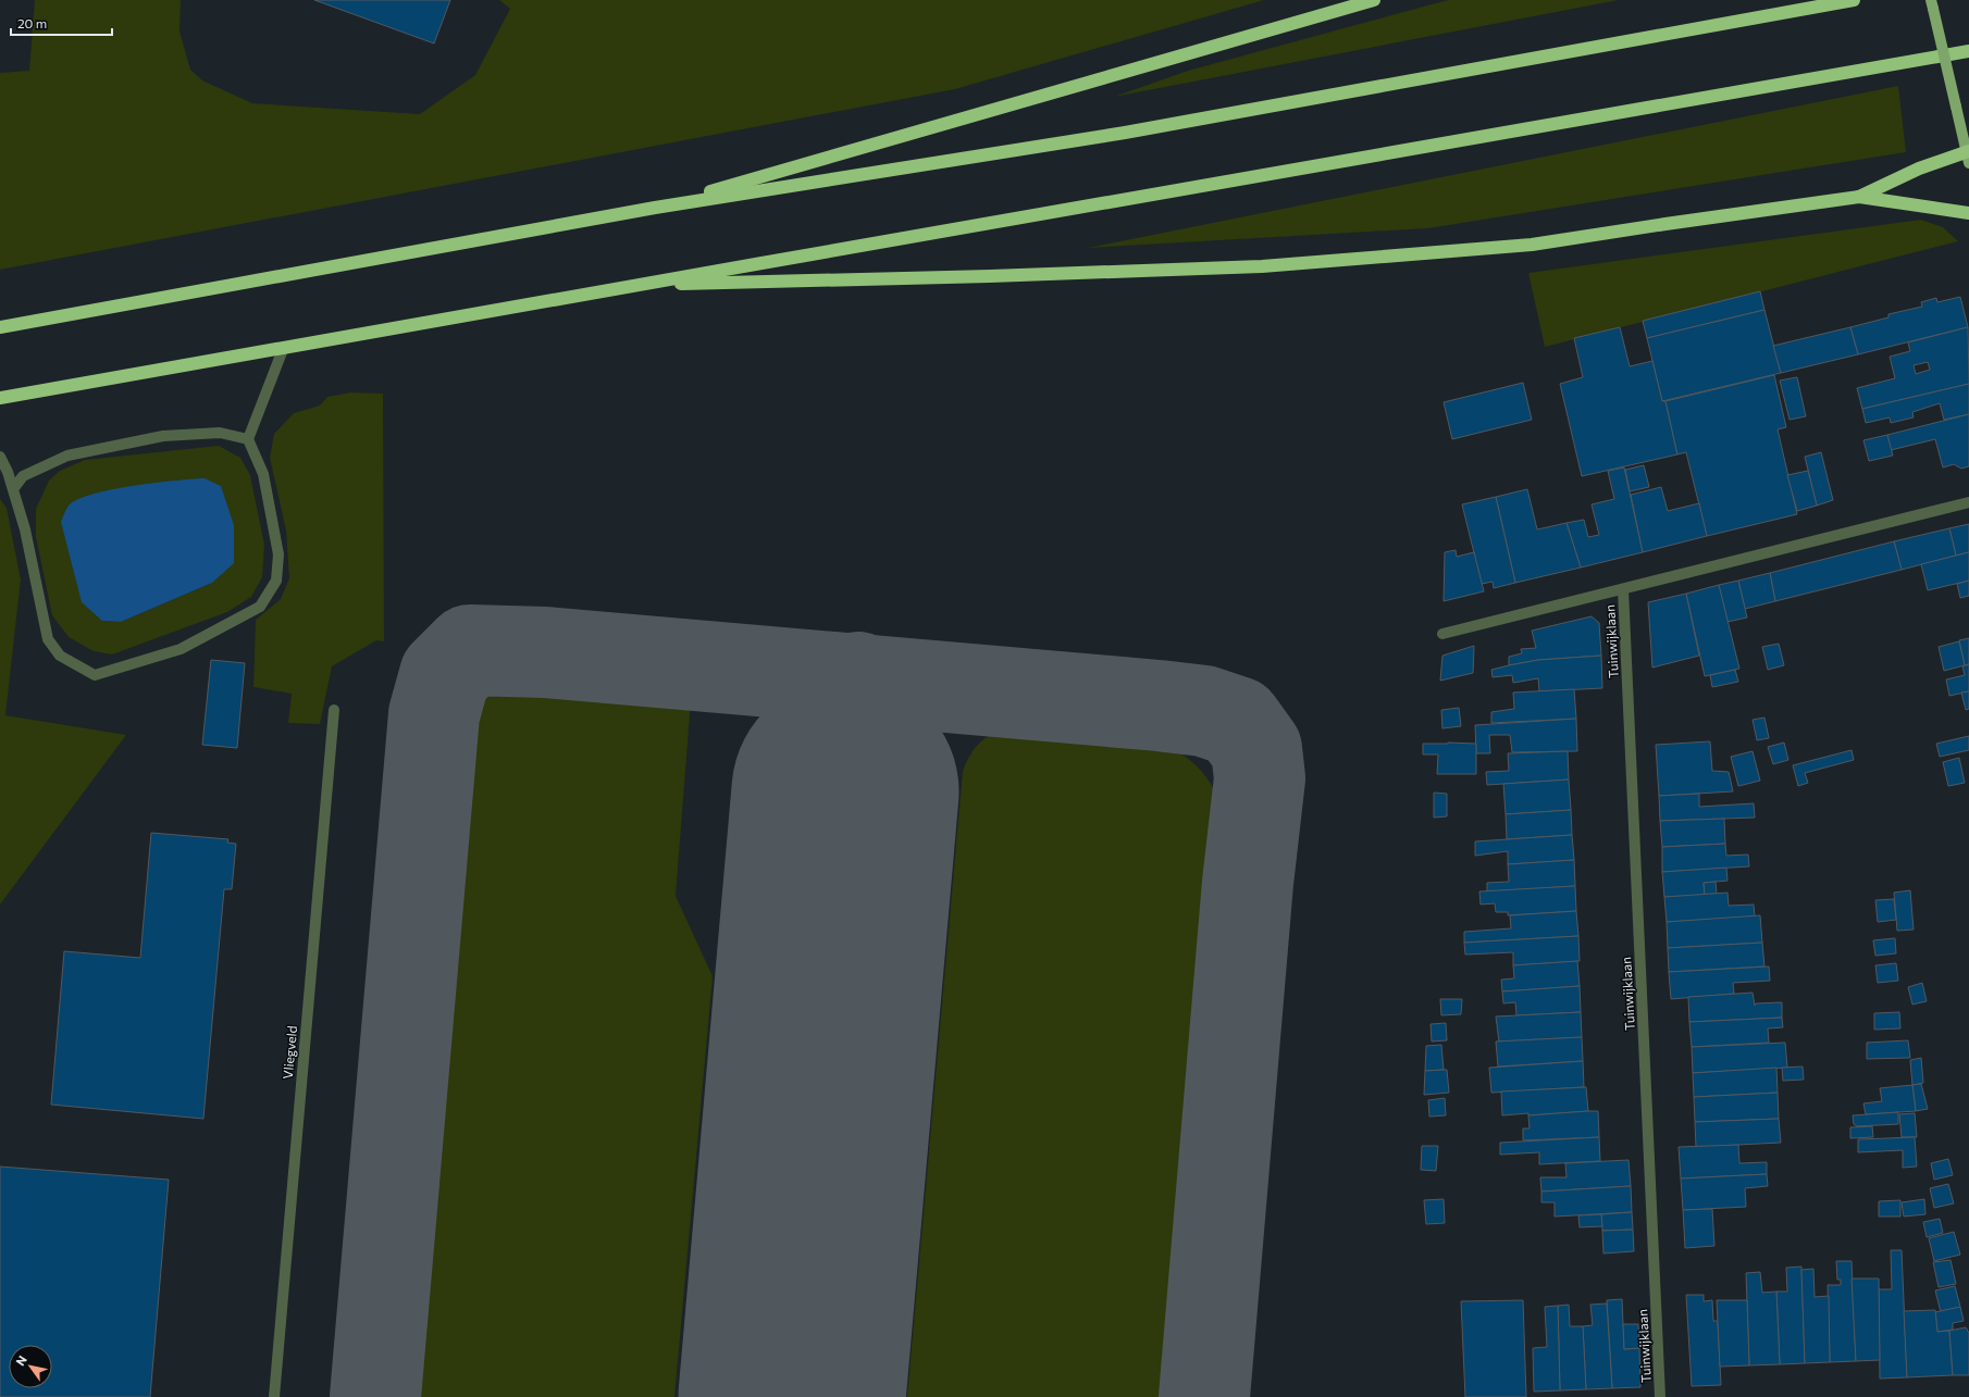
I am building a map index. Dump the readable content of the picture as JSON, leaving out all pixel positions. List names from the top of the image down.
{
  "streets": {
    "street": ["Tuinwijklaan", "Vliegveld"]
  },
  "scale_bar": "20 m",
  "north": "top left"
}
